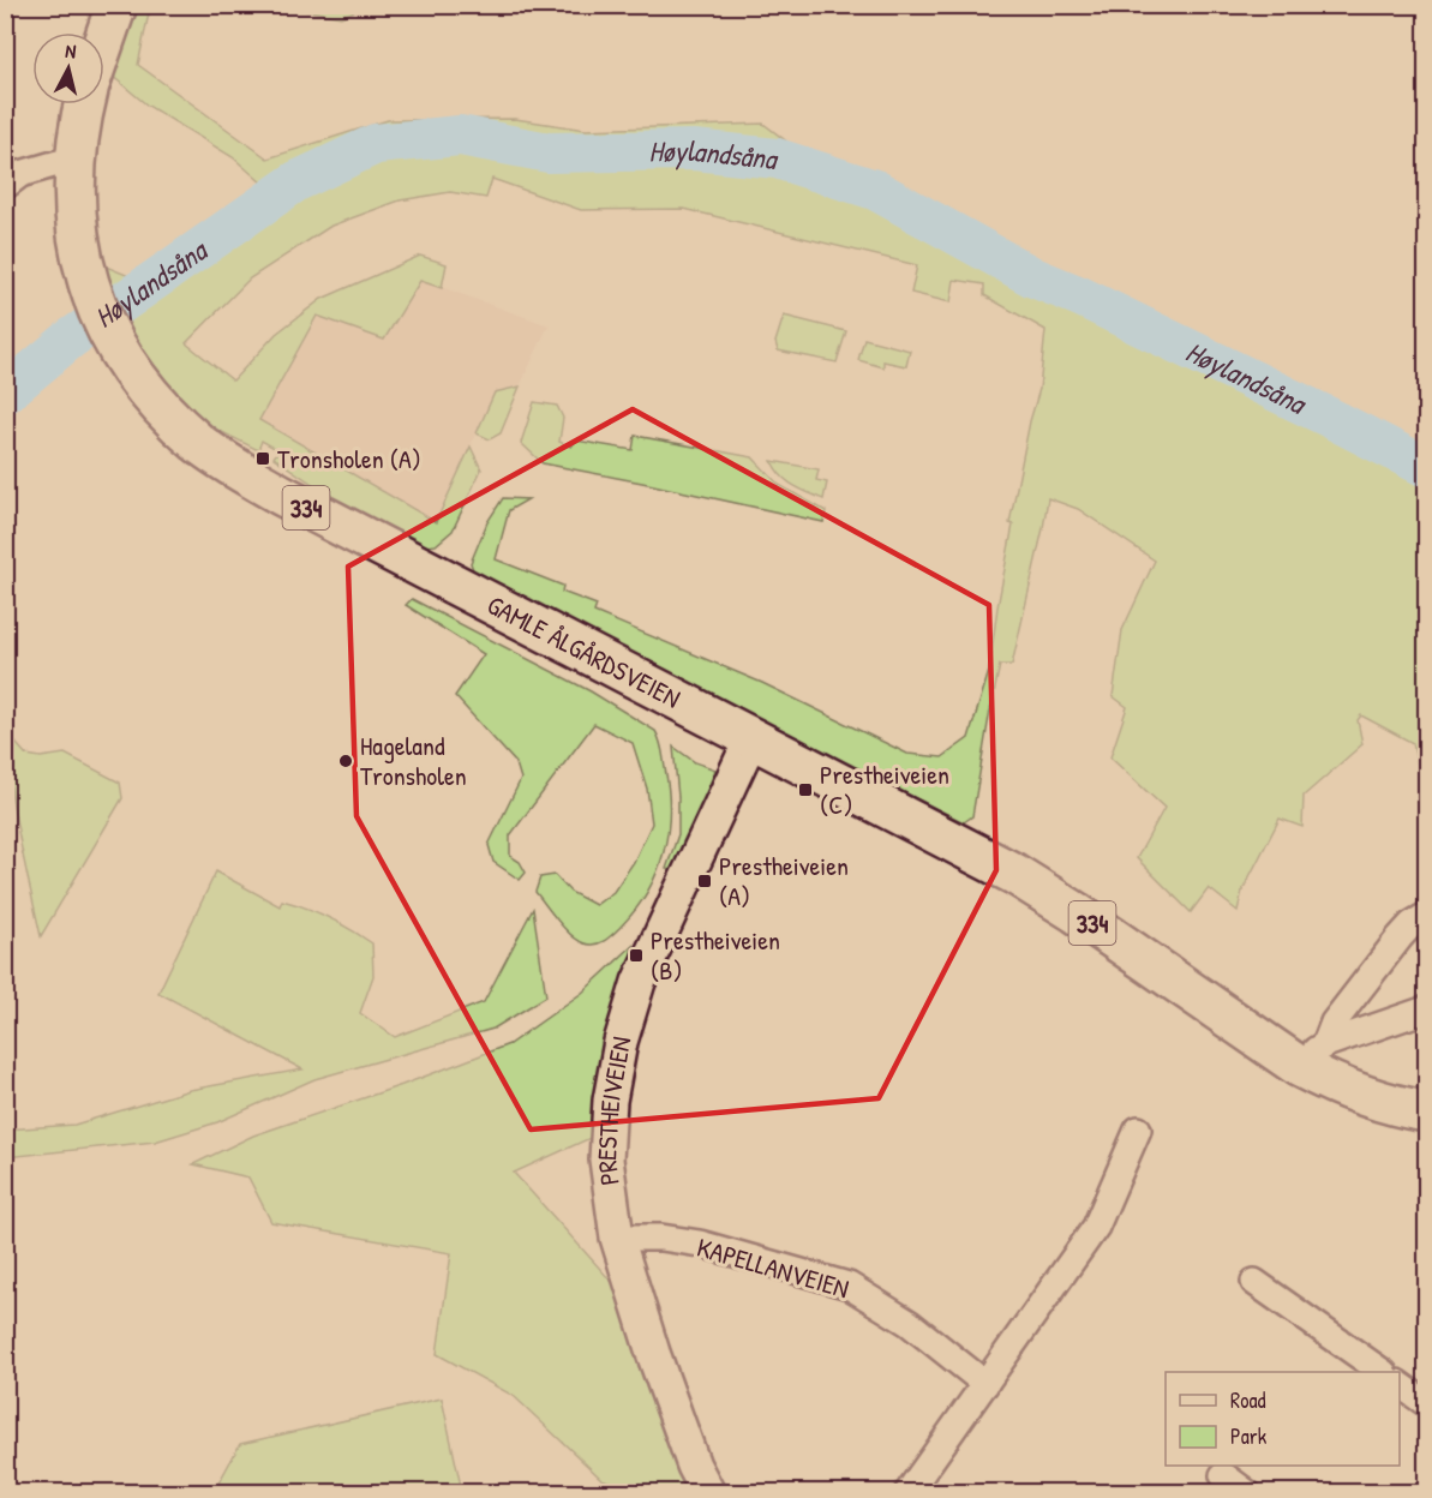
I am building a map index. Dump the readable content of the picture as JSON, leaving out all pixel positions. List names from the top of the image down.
{
  "streets": {
    "main road": ["334", "GAMLE ÅLGÅRDSVEIEN"],
    "street": ["PRESTHEIVEIEN", "KAPELLANVEIEN"]
  },
  "crossings": [
    ["GAMLE ÅLGÅRDSVEIEN", "PRESTHEIVEIEN"],
    ["PRESTHEIVEIEN", "KAPELLANVEIEN"]
  ],
  "water": ["Høylandsåna"],
  "places": {
    "transit": [
      "Tronsholen (A)",
      "Prestheiveien (C)",
      "Prestheiveien (A)",
      "Prestheiveien (B)"
    ],
    "other": ["Hageland Tronsholen"]
  },
  "legend": ["Road", "Park"],
  "north": "top"
}
